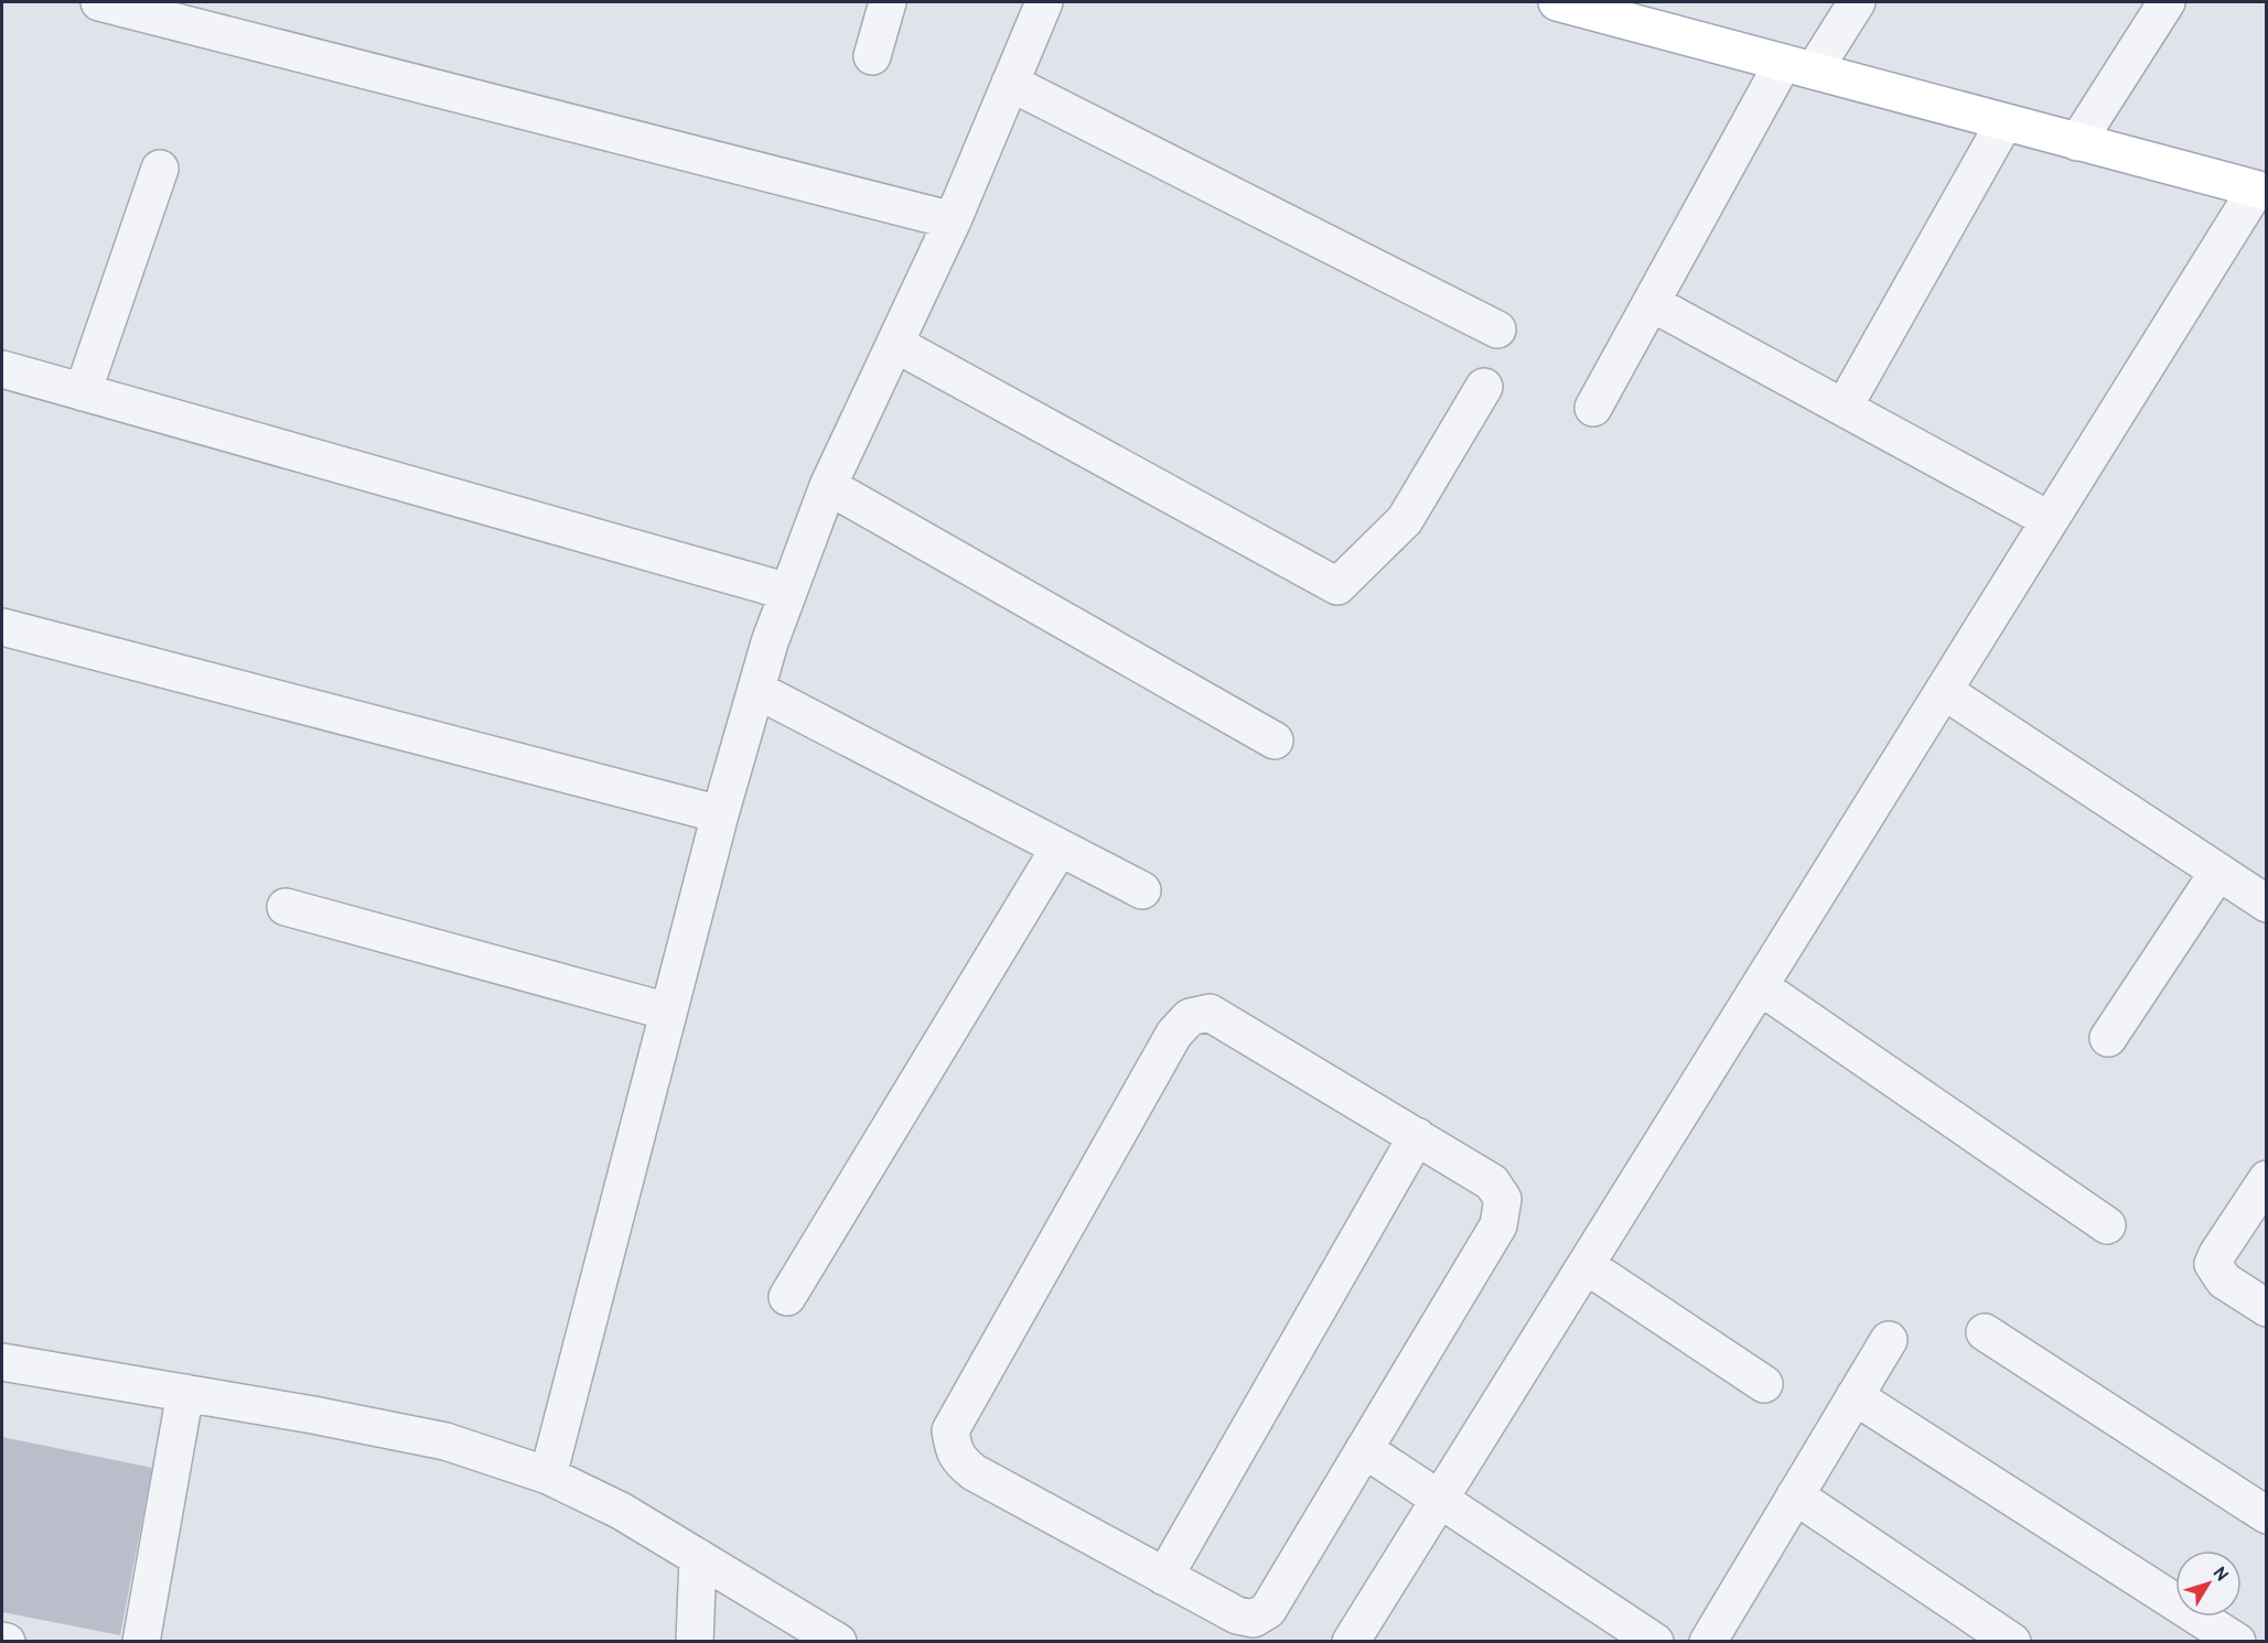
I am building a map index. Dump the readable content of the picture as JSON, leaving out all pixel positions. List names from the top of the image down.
{
  "north": "top right"
}
